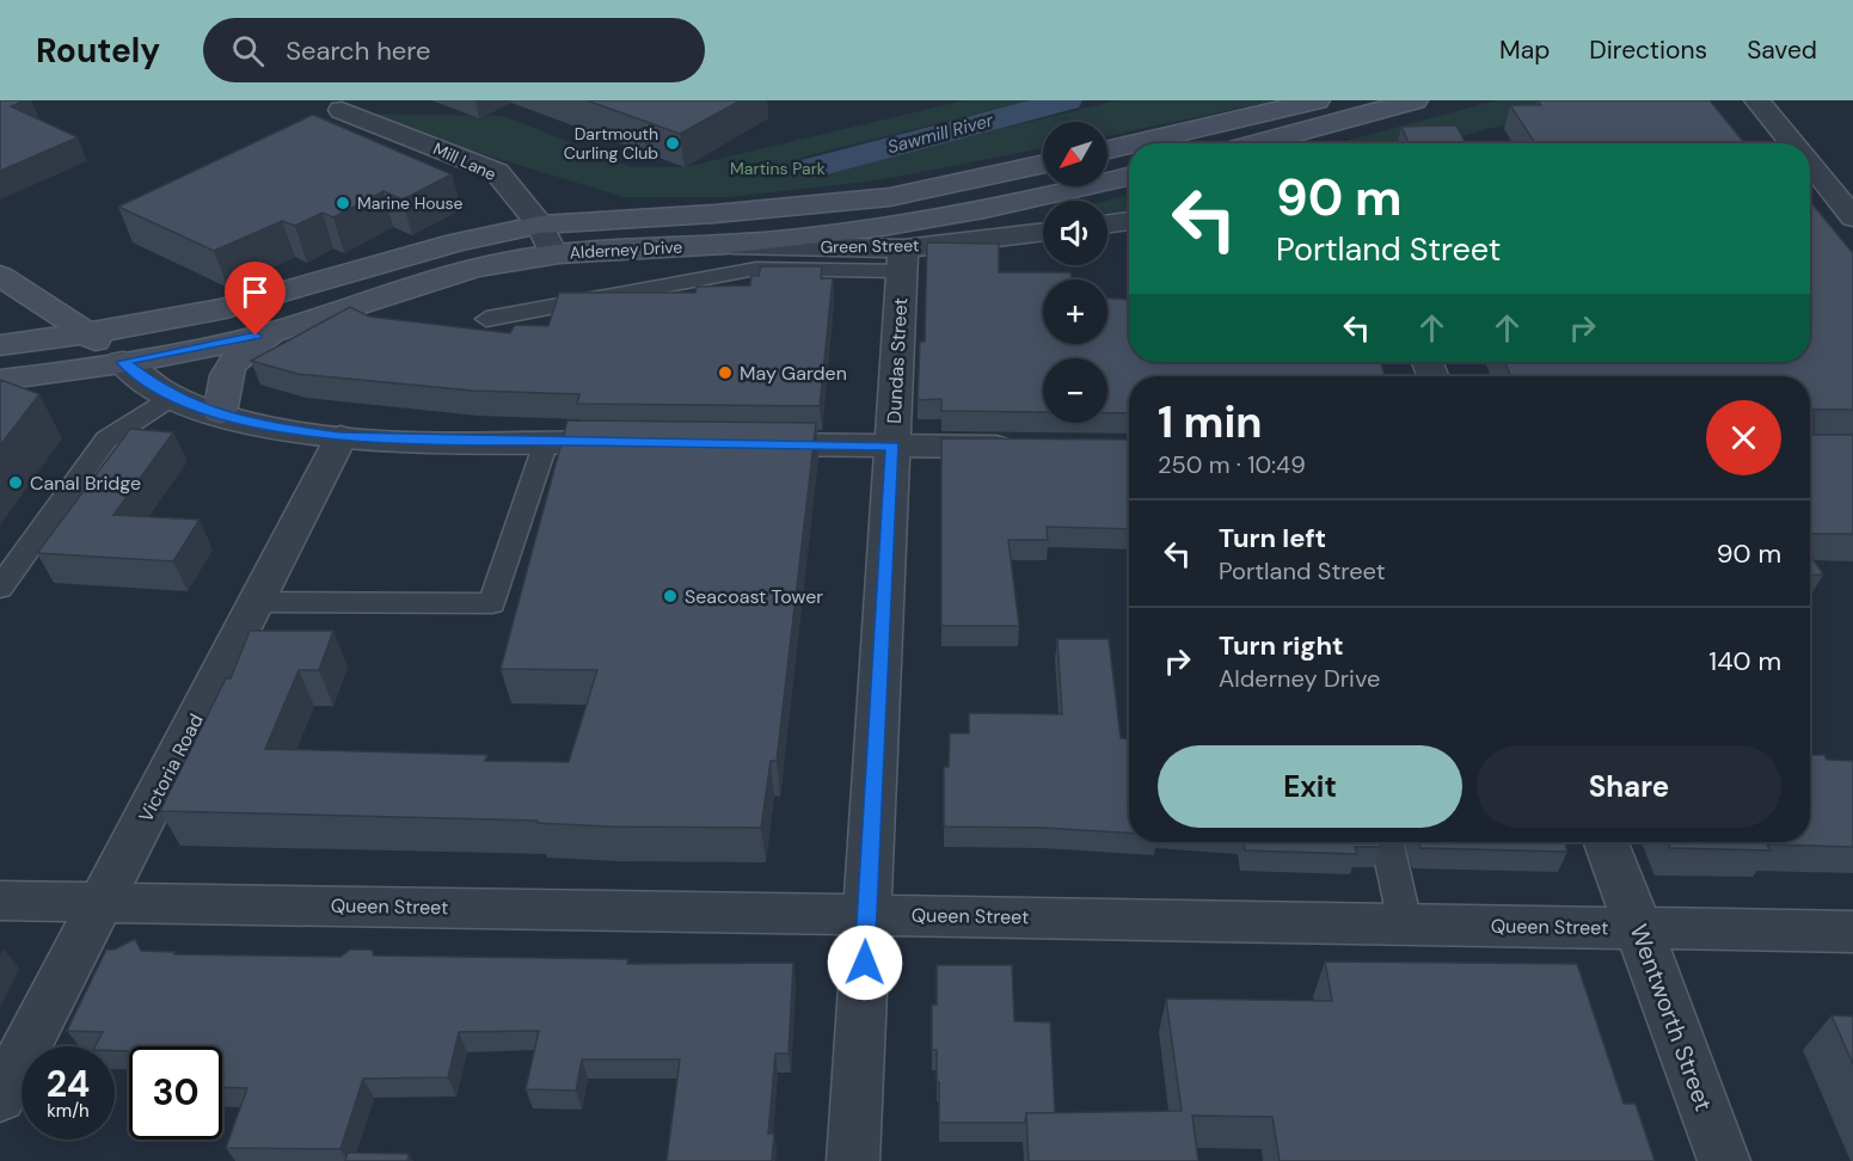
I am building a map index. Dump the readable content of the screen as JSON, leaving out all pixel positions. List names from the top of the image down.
{
  "streets": {
    "main road": ["Alderney Drive"],
    "street": [
      "Mill Lane",
      "Green Street",
      "Dundas Street",
      "Victoria Road",
      "Queen Street",
      "Wentworth Street"
    ]
  },
  "crossings": [
    ["Mill Lane", "Alderney Drive"],
    ["Green Street", "Alderney Drive"],
    ["Green Street", "Dundas Street"],
    ["Dundas Street", "Queen Street"],
    ["Victoria Road", "Queen Street"],
    ["Queen Street", "Wentworth Street"]
  ],
  "water": ["Sawmill River"],
  "parks": ["Martins Park"],
  "places": [
    "Dartmouth Curling Club",
    "Marine House",
    "May Garden",
    "Canal Bridge",
    "Seacoast Tower"
  ],
  "north": "bottom left",
  "page": {
    "header": "Routely",
    "search": "Search here",
    "nav": ["Map", "Directions", "Saved"],
    "map_buttons": ["+", "−"],
    "turn": ["90 m", "Portland Street"],
    "heading": ["1 min", "250 m · 10:49"],
    "list": [
      {
        "name": "Turn left",
        "note": "Portland Street",
        "value": "90 m"
      },
      {
        "name": "Turn right",
        "note": "Alderney Drive",
        "value": "140 m"
      }
    ],
    "buttons": ["Exit", "Share"],
    "speed": "24 km/h",
    "limit": "30"
  }
}
